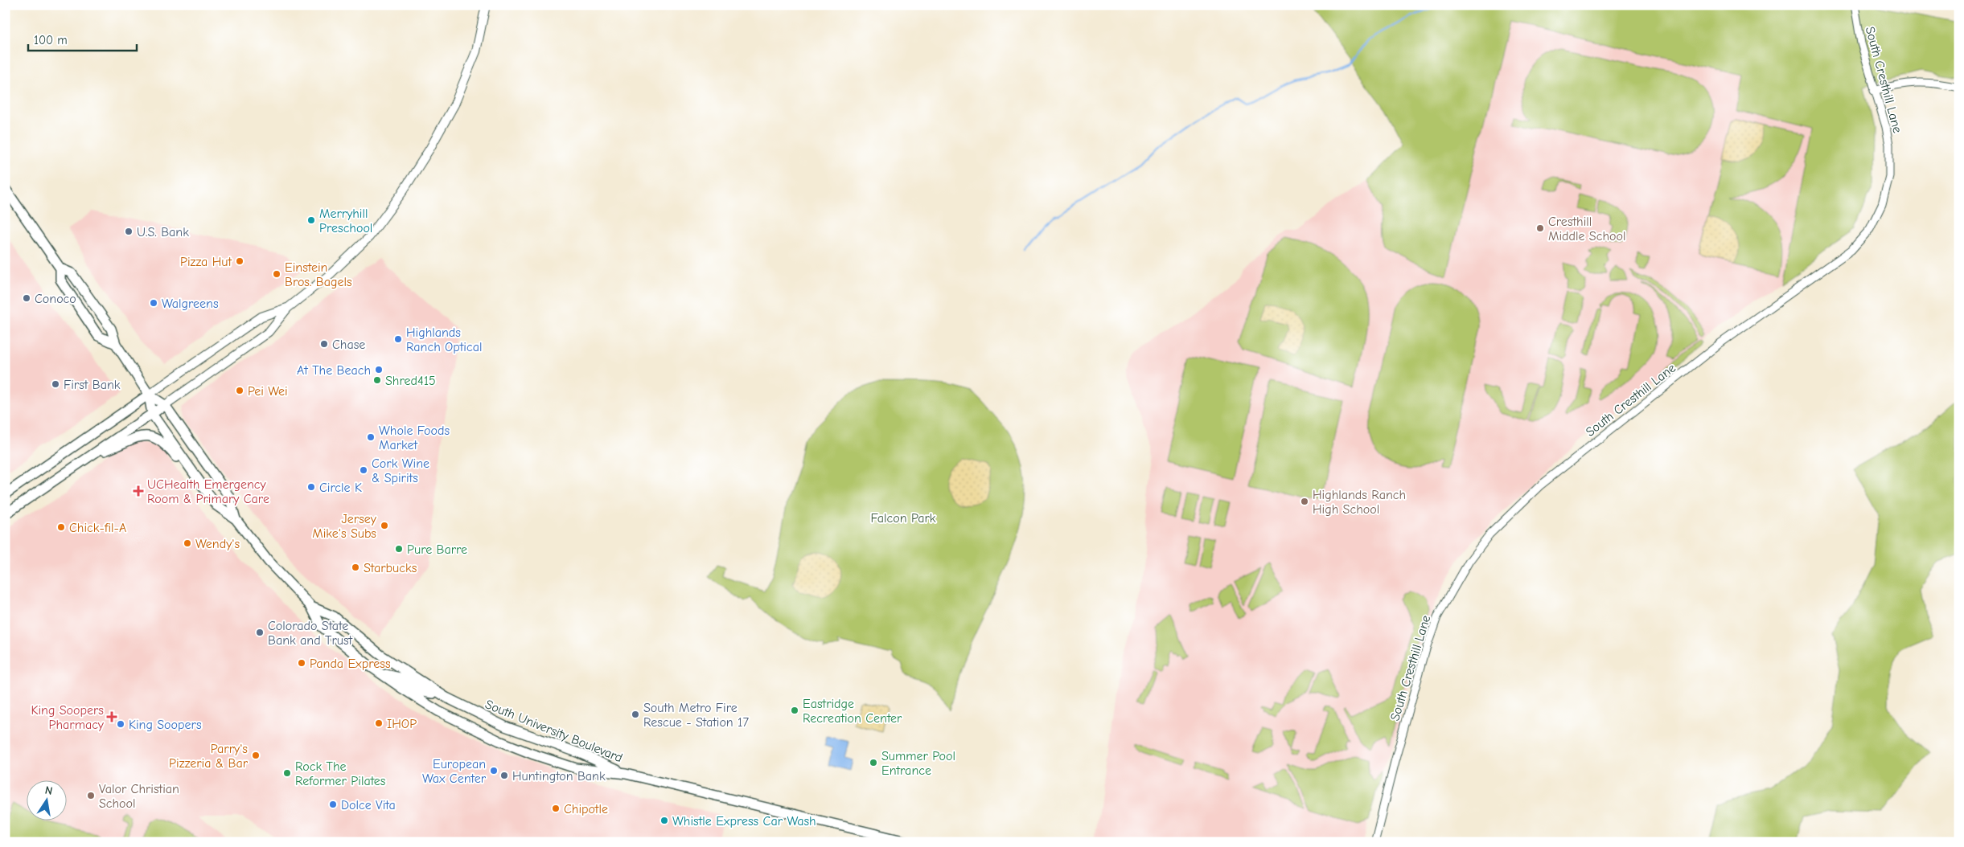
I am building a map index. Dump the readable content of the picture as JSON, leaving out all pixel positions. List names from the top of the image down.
{
  "streets": {
    "main road": ["South University Boulevard"],
    "street": ["South Cresthill Lane"]
  },
  "parks": ["Falcon Park"],
  "places": {
    "other": [
      "Merryhill Preschool",
      "Cresthill Middle School",
      "U.S. Bank",
      "Pizza Hut",
      "Einstein Bros. Bagels",
      "Conoco",
      "Walgreens",
      "Highlands Ranch Optical",
      "Chase",
      "At The Beach",
      "Shred415",
      "First Bank",
      "Pei Wei",
      "Whole Foods Market",
      "Cork Wine & Spirits",
      "Circle K",
      "Highlands Ranch High School",
      "Jersey Mike's Subs",
      "Chick-fil-A",
      "Wendy's",
      "Pure Barre",
      "Starbucks",
      "Colorado State Bank and Trust",
      "Panda Express",
      "Eastridge Recreation Center",
      "South Metro Fire Rescue - Station 17",
      "IHOP",
      "King Soopers",
      "Parry's Pizzeria & Bar",
      "Summer Pool Entrance",
      "European Wax Center",
      "Rock The Reformer Pilates",
      "Huntington Bank",
      "Valor Christian School",
      "Dolce Vita",
      "Chipotle",
      "Whistle Express Car Wash"
    ],
    "health": ["UCHealth Emergency Room & Primary Care", "King Soopers Pharmacy"]
  },
  "scale_bar": "100 m",
  "north": "top"
}
